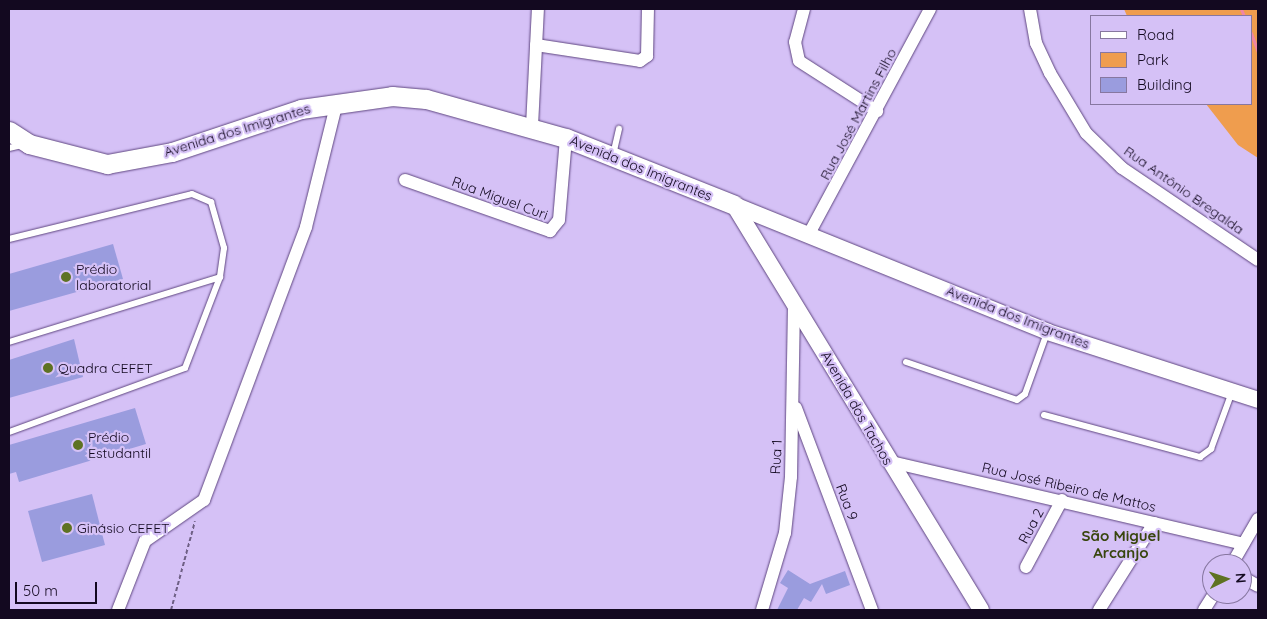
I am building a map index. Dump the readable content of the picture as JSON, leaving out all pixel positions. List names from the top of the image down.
{
  "streets": {
    "main road": ["Avenida dos Imigrantes"],
    "street": [
      "Rua José Martins Filho",
      "Rua Antônio Bregalda",
      "Rua Miguel Curi",
      "Avenida dos Tachos",
      "Rua 1",
      "Rua José Ribeiro de Mattos",
      "Rua 9",
      "Rua 2"
    ]
  },
  "crossings": [
    ["Rua José Martins Filho", "Avenida dos Imigrantes"],
    ["Avenida dos Imigrantes", "Rua Miguel Curi"],
    ["Avenida dos Imigrantes", "Avenida dos Tachos"],
    ["Avenida dos Tachos", "Rua 1"],
    ["Avenida dos Tachos", "Rua José Ribeiro de Mattos"],
    ["Rua 1", "Rua 9"],
    ["Rua José Ribeiro de Mattos", "Rua 2"]
  ],
  "districts": ["São Miguel Arcanjo"],
  "places": [
    "Prédio laboratorial",
    "Quadra CEFET",
    "Prédio Estudantil",
    "Ginásio CEFET"
  ],
  "legend": ["Road", "Park", "Building"],
  "scale_bar": "50 m",
  "north": "right"
}
